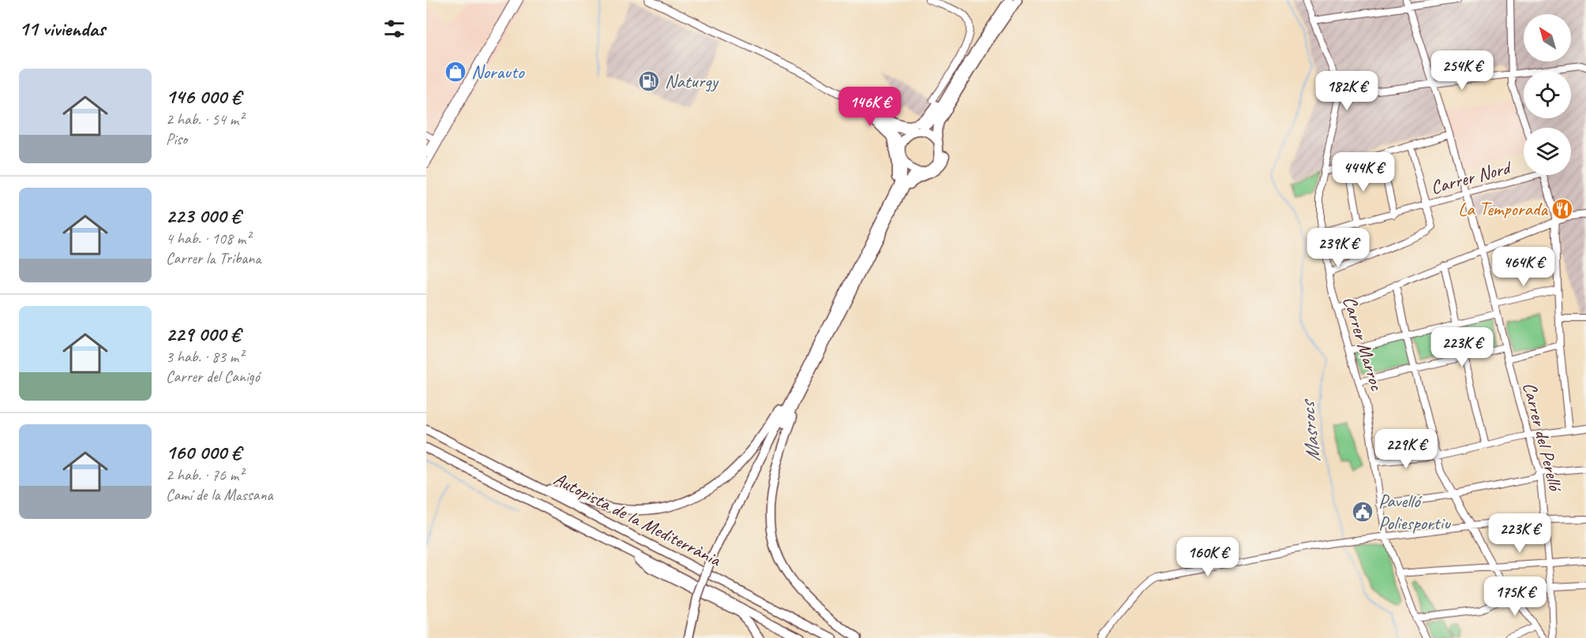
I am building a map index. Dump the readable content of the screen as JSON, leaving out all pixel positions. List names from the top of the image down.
{
  "streets": {
    "highway": ["Autopista de la Mediterrània"],
    "street": ["Carrer Nord", "Carrer Marroc", "Carrer del Perelló"]
  },
  "crossings": [
    ["Carrer Nord", "Carrer Marroc"],
    ["Carrer Nord", "Carrer del Perelló"]
  ],
  "water": ["Masrocs"],
  "places": {
    "shop": ["Norauto"],
    "fuel station": ["Naturgy"],
    "restaurant": ["La Temporada"],
    "public building": ["Pavelló Poliesportiu"]
  },
  "north": "top left",
  "page": {
    "heading": "11 viviendas",
    "price": [
      "254K €",
      "182K €",
      "146K €",
      "444K €",
      "239K €",
      "464K €",
      "223K €",
      "229K €",
      "223K €",
      "160K €",
      "175K €"
    ],
    "list": [
      {
        "name": "146 000 €",
        "note": "2 hab. · 54 m² · Piso"
      },
      {
        "name": "223 000 €",
        "note": "4 hab. · 108 m² · Carrer la Tribana"
      },
      {
        "name": "229 000 €",
        "note": "3 hab. · 83 m² · Carrer del Canigó"
      },
      {
        "name": "160 000 €",
        "note": "2 hab. · 76 m² · Camí de la Massana"
      }
    ]
  }
}
